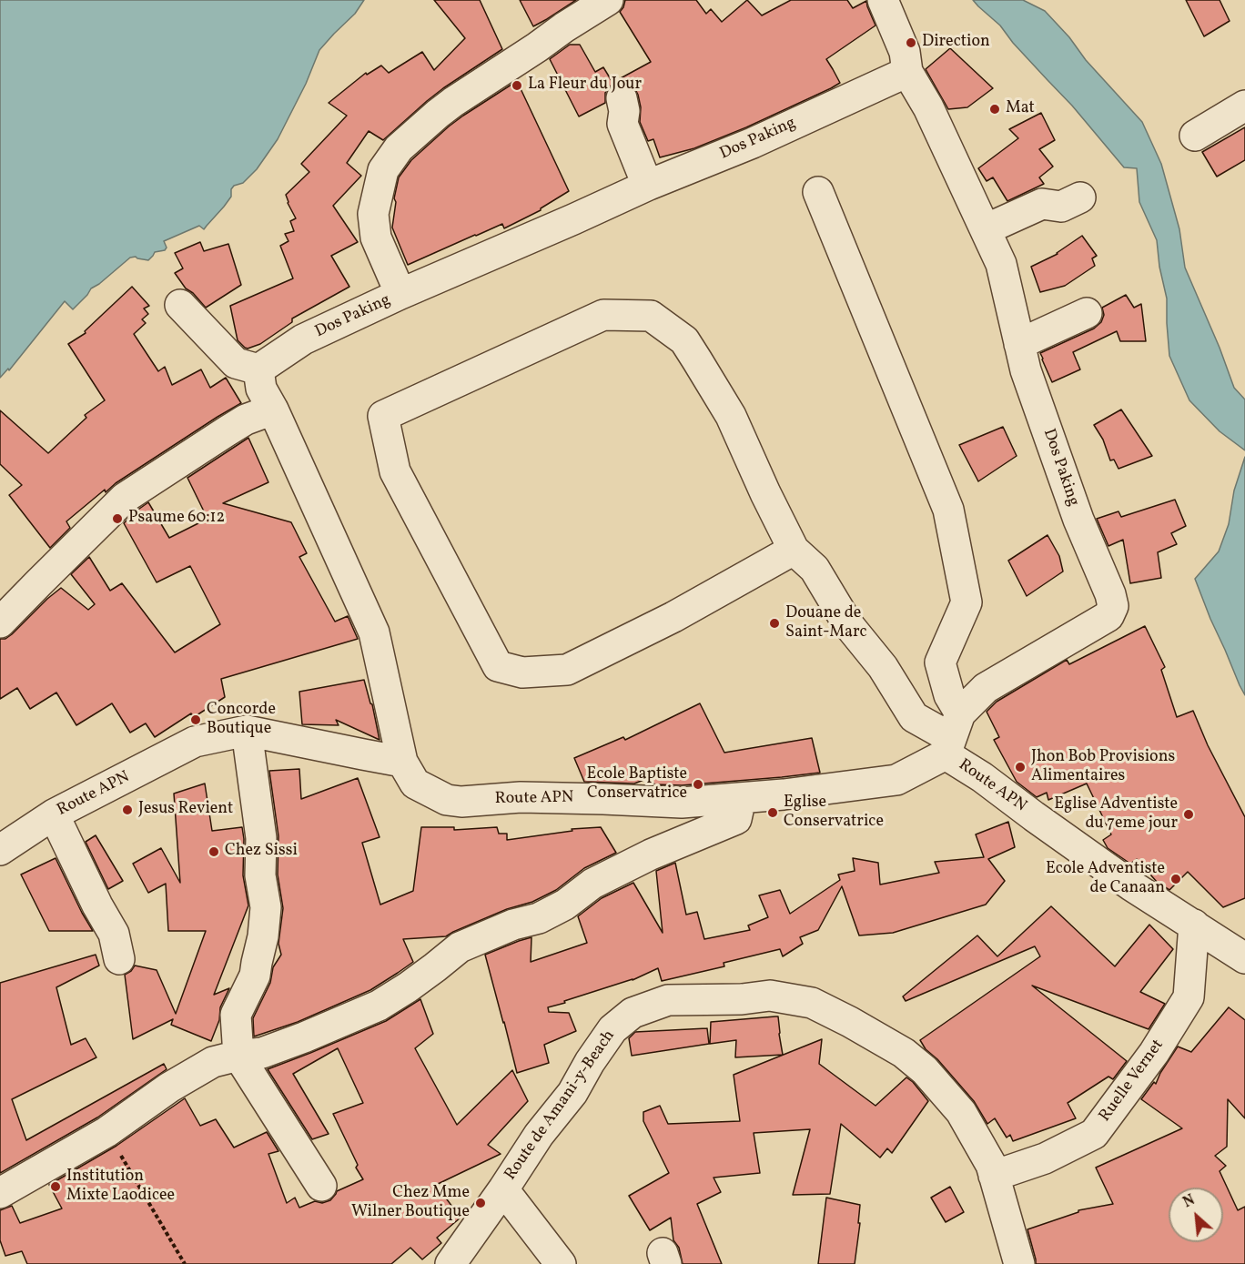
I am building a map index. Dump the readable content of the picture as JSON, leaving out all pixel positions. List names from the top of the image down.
{
  "streets": {
    "street": [
      "Dos Paking",
      "Route APN",
      "Ruelle Vernet",
      "Route de Amani-y-Beach"
    ]
  },
  "crossings": [
    ["Dos Paking", "Route APN"],
    ["Route APN", "Ruelle Vernet"],
    ["Ruelle Vernet", "Route de Amani-y-Beach"]
  ],
  "places": [
    "Direction",
    "La Fleur du Jour",
    "Mat",
    "Psaume 60:12",
    "Douane de Saint-Marc",
    "Concorde Boutique",
    "Jhon Bob Provisions Alimentaires",
    "Ecole Baptiste Conservatrice",
    "Jesus Revient",
    "Eglise Conservatrice",
    "Eglise Adventiste du 7eme jour",
    "Chez Sissi",
    "Ecole Adventiste de Canaan",
    "Institution Mixte Laodicee",
    "Chez Mme Wilner Boutique"
  ],
  "north": "top left"
}
